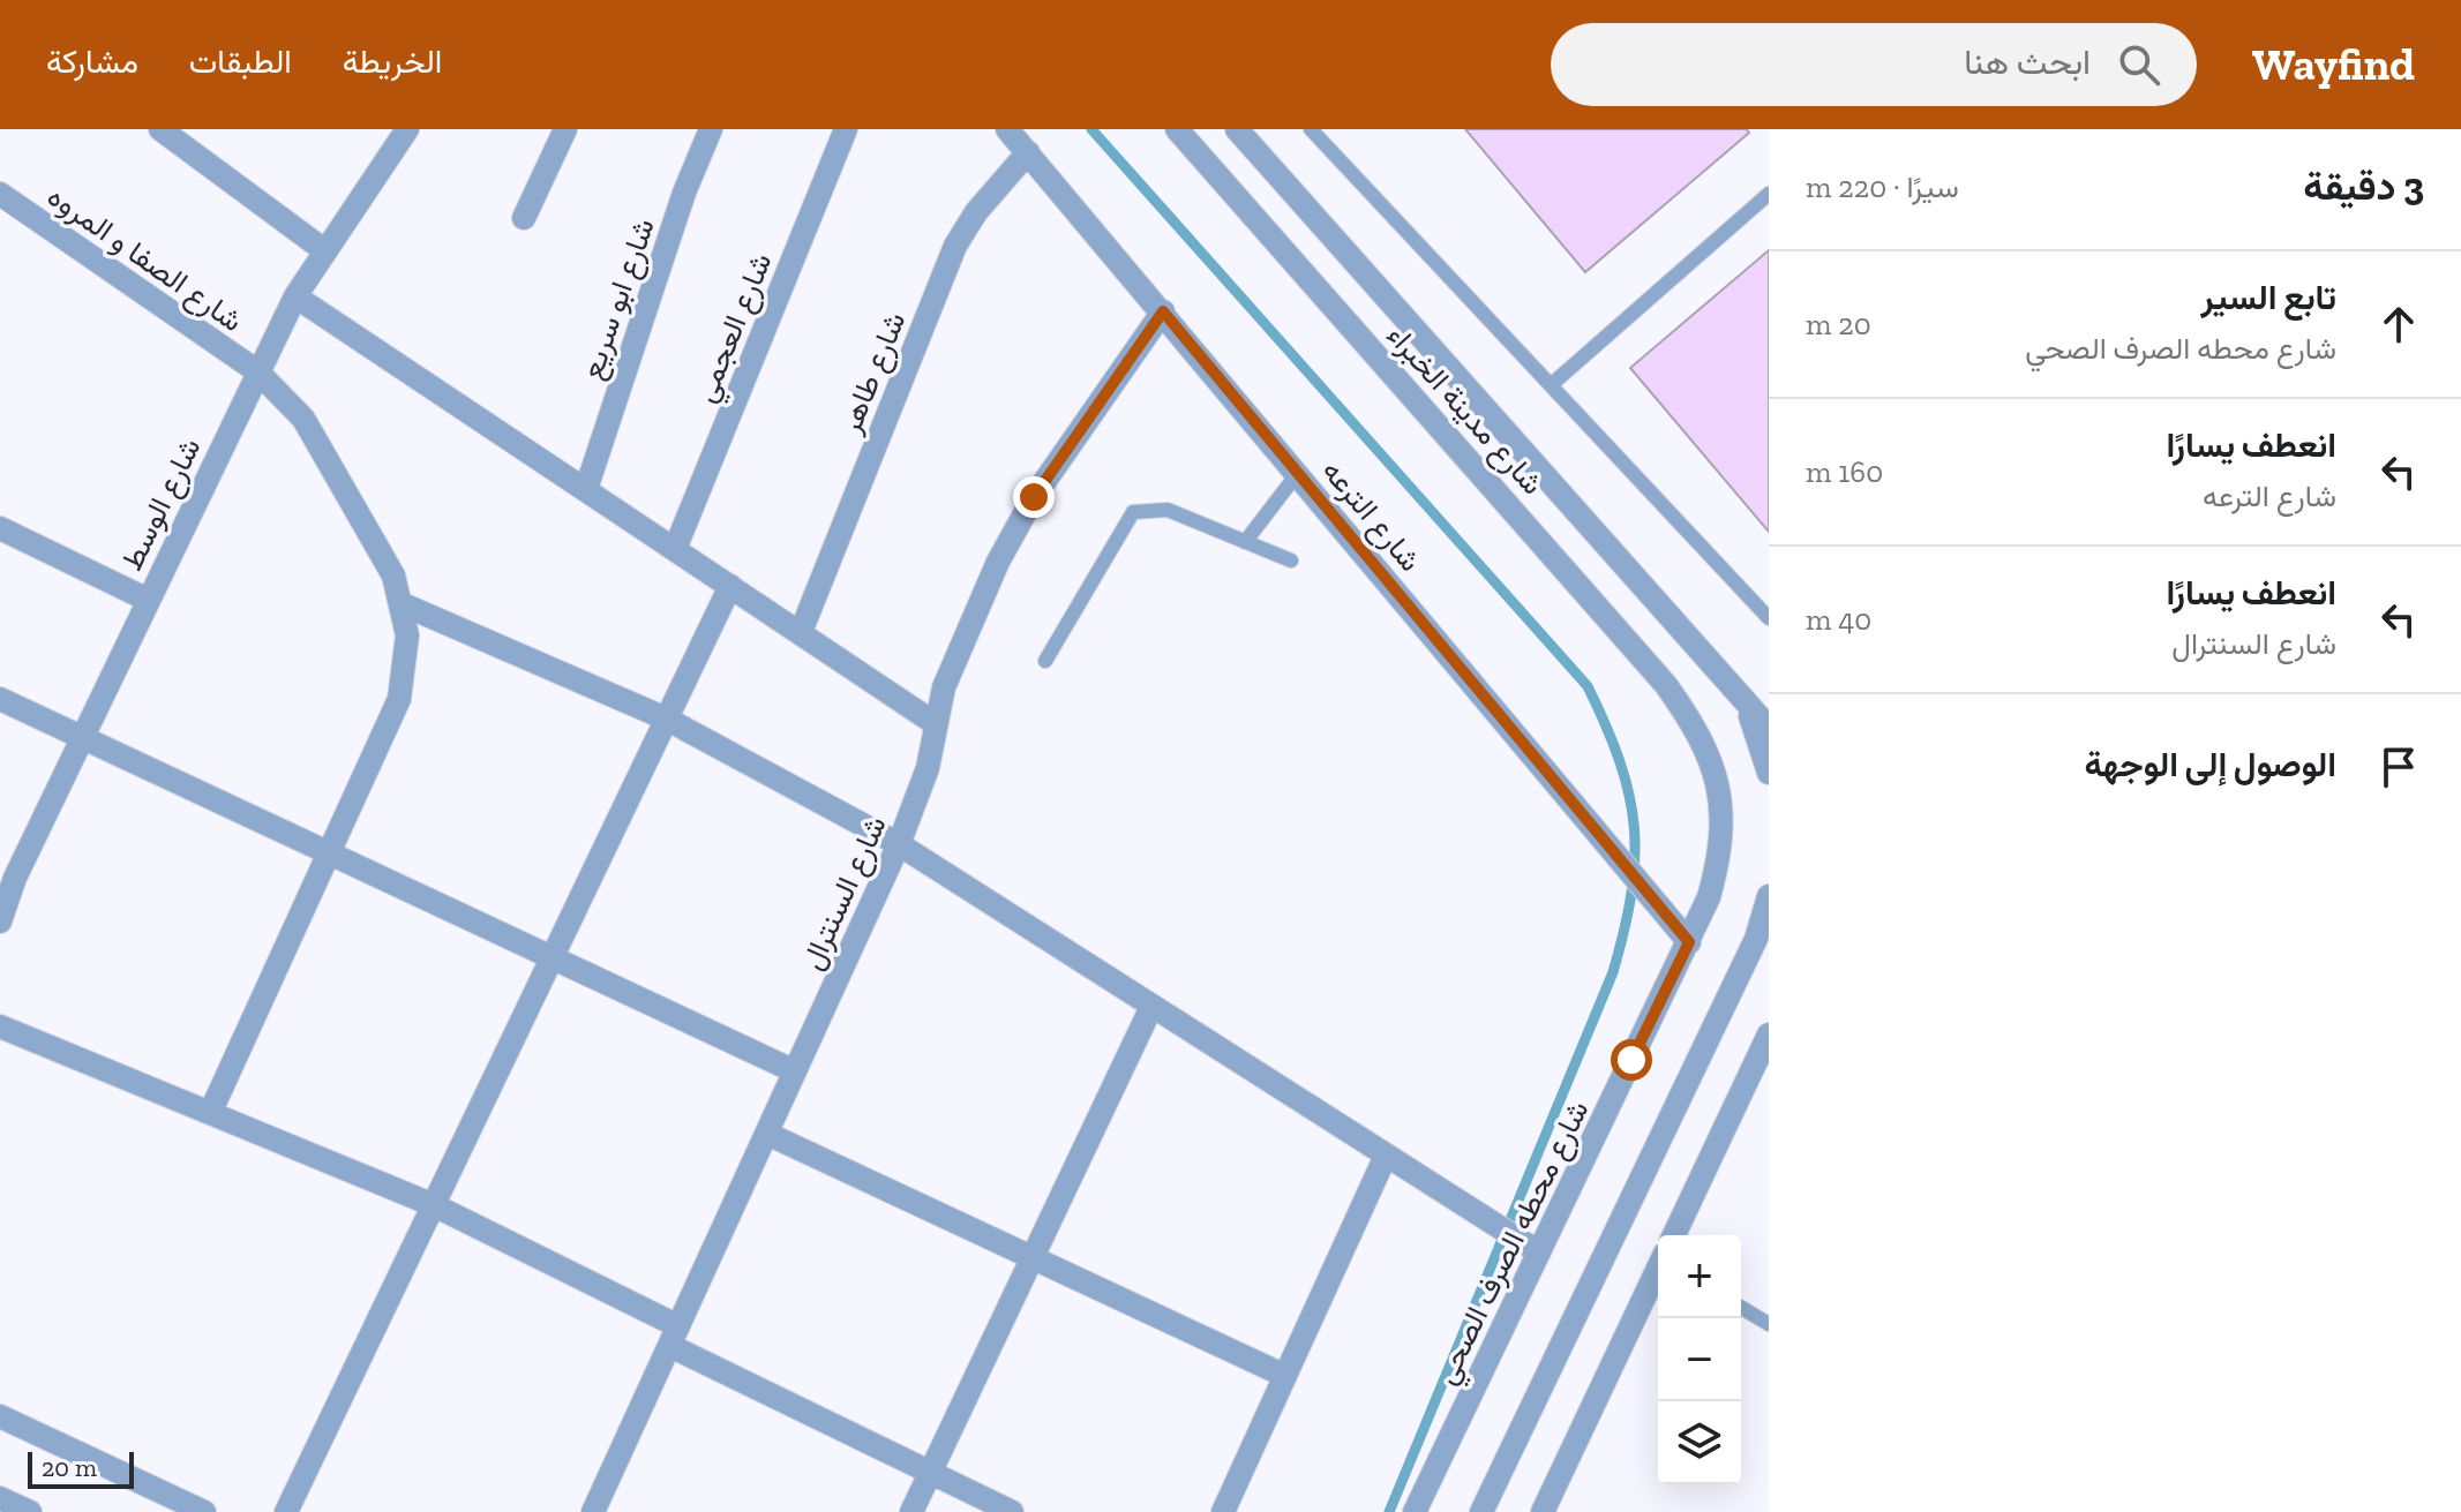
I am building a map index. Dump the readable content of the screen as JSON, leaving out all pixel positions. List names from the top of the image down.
{
  "streets": {
    "street": [
      "شارع الصفا و المروه",
      "شارع ابو سريع",
      "شارع العجمي",
      "شارع طاهر",
      "شارع مدينة الخبراء",
      "شارع الوسط",
      "شارع الترعه",
      "شارع السنترال",
      "شارع محطه الصرف الصحي"
    ]
  },
  "crossings": [
    ["شارع الصفا و المروه", "شارع الوسط"],
    ["شارع طاهر", "شارع الترعه"],
    ["شارع مدينة الخبراء", "شارع محطه الصرف الصحي"],
    ["شارع الترعه", "شارع السنترال"],
    ["شارع الترعه", "شارع محطه الصرف الصحي"]
  ],
  "scale_bar": "20 m",
  "page": {
    "header": "Wayfind",
    "search": "ابحث هنا",
    "nav": ["الخريطة", "الطبقات", "مشاركة"],
    "heading": ["3 دقيقة", "سيرًا · 220 m"],
    "list": [
      ["تابع السير", "شارع محطه الصرف الصحي", "20 m"],
      ["انعطف يسارًا", "شارع الترعه", "160 m"],
      ["انعطف يسارًا", "شارع السنترال", "40 m"],
      "الوصول إلى الوجهة"
    ],
    "map_buttons": ["+", "−"],
    "scale": "20 m"
  }
}
